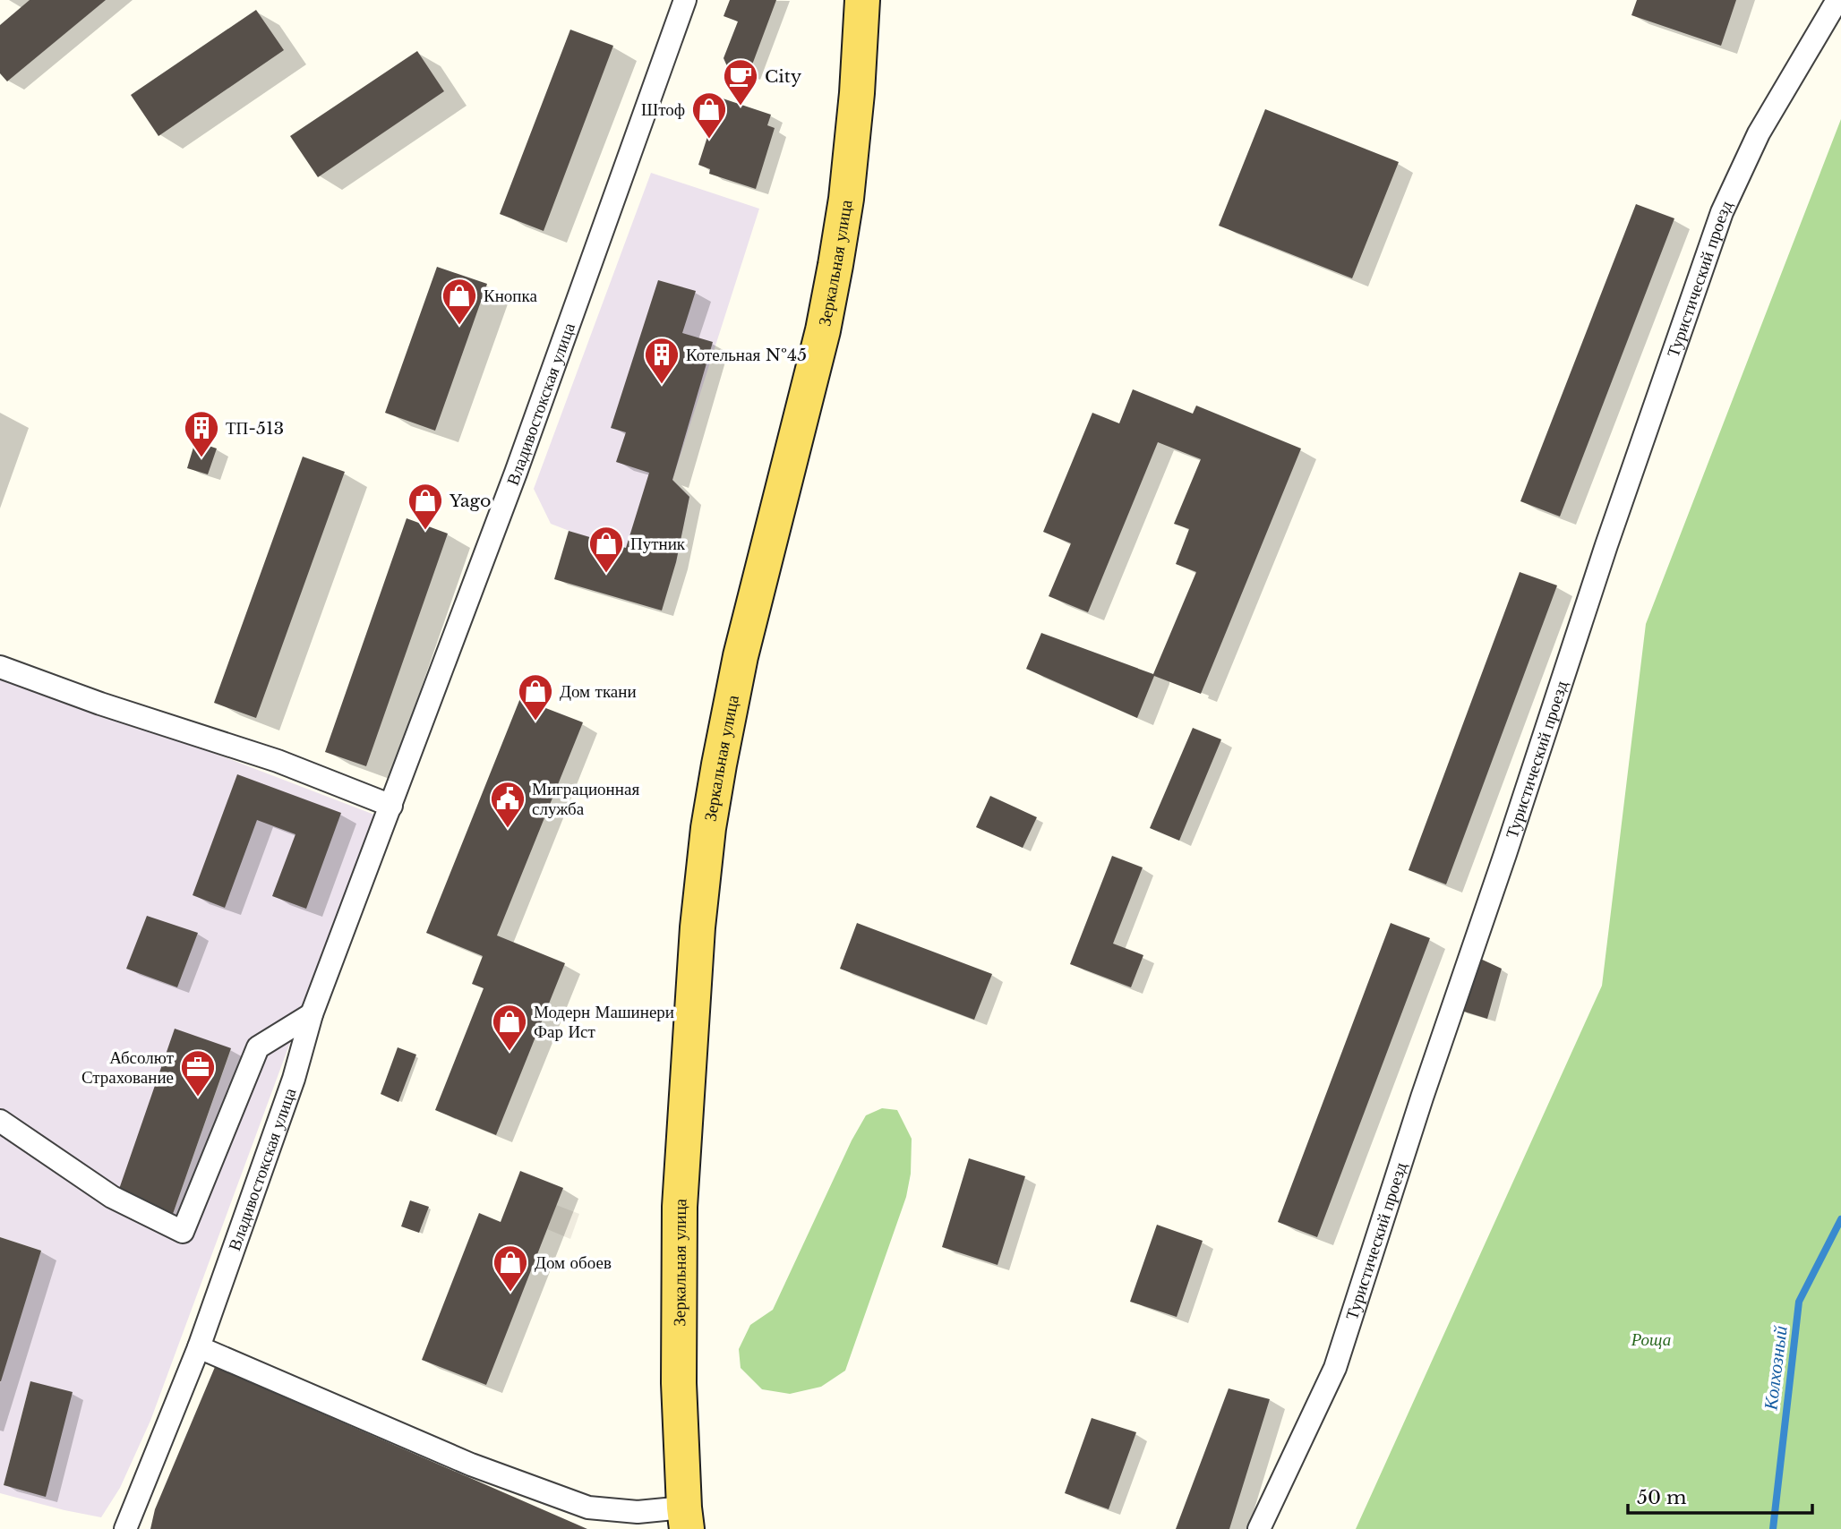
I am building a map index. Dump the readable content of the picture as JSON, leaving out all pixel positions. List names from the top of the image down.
{
  "streets": {
    "main road": ["Зеркальная улица"],
    "street": ["Туристический проезд", "Владивостокская улица"]
  },
  "water": ["Колхозный"],
  "parks": ["Роща"],
  "places": {
    "cafe": ["City"],
    "shop": [
      "Штоф",
      "Кнопка",
      "Yago",
      "Путник",
      "Дом ткани",
      "Модерн Машинери Фар Ист",
      "Дом обоев"
    ],
    "building": ["Котельная №45", "ТП-513"],
    "public building": ["Миграционная служба"],
    "office": ["Абсолют Страхование"]
  },
  "scale_bar": "50 m"
}
